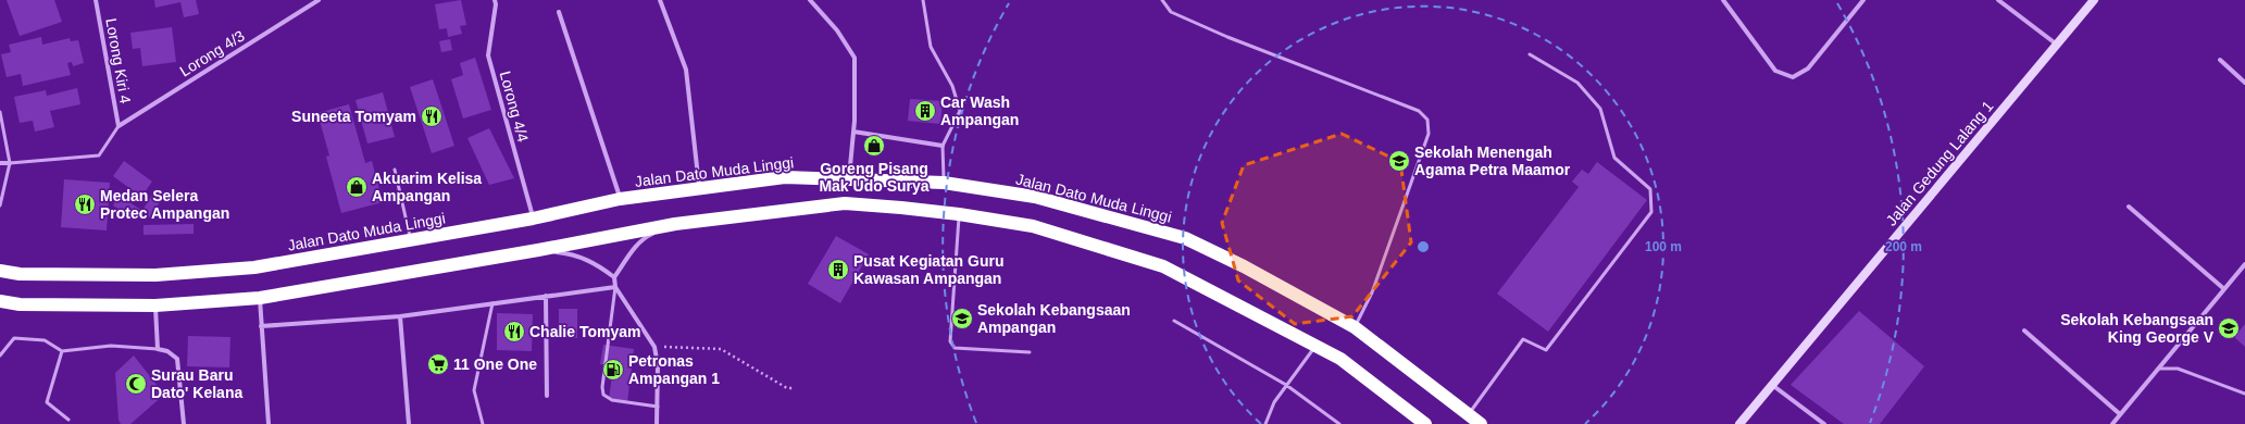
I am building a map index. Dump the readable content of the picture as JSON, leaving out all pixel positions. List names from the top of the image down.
{
  "streets": {
    "highway": ["Jalan Dato Muda Linggi"],
    "street": [
      "Lorong 4/3",
      "Lorong Kiri 4",
      "Lorong 4/4",
      "Jalan Gedung Lalang 1"
    ]
  },
  "crossings": [
    ["Lorong 4/3", "Lorong Kiri 4"],
    ["Lorong 4/4", "Jalan Dato Muda Linggi"]
  ],
  "places": {
    "building": ["Car Wash Ampangan", "Pusat Kegiatan Guru Kawasan Ampangan"],
    "restaurant": ["Suneeta Tomyam", "Medan Selera Protec Ampangan", "Chalie Tomyam"],
    "shop": ["Goreng Pisang Mak Udo Surya", "Akuarim Kelisa Ampangan"],
    "school or university": ["Sekolah Menengah Agama Petra Maamor", "Sekolah Kebangsaan Ampangan", "Sekolah Kebangsaan King George V"],
    "supermarket": ["11 One One"],
    "fuel station": ["Petronas Ampangan 1"],
    "mosque": ["Surau Baru Dato' Kelana"]
  },
  "rings": ["100 m", "200 m"]
}
